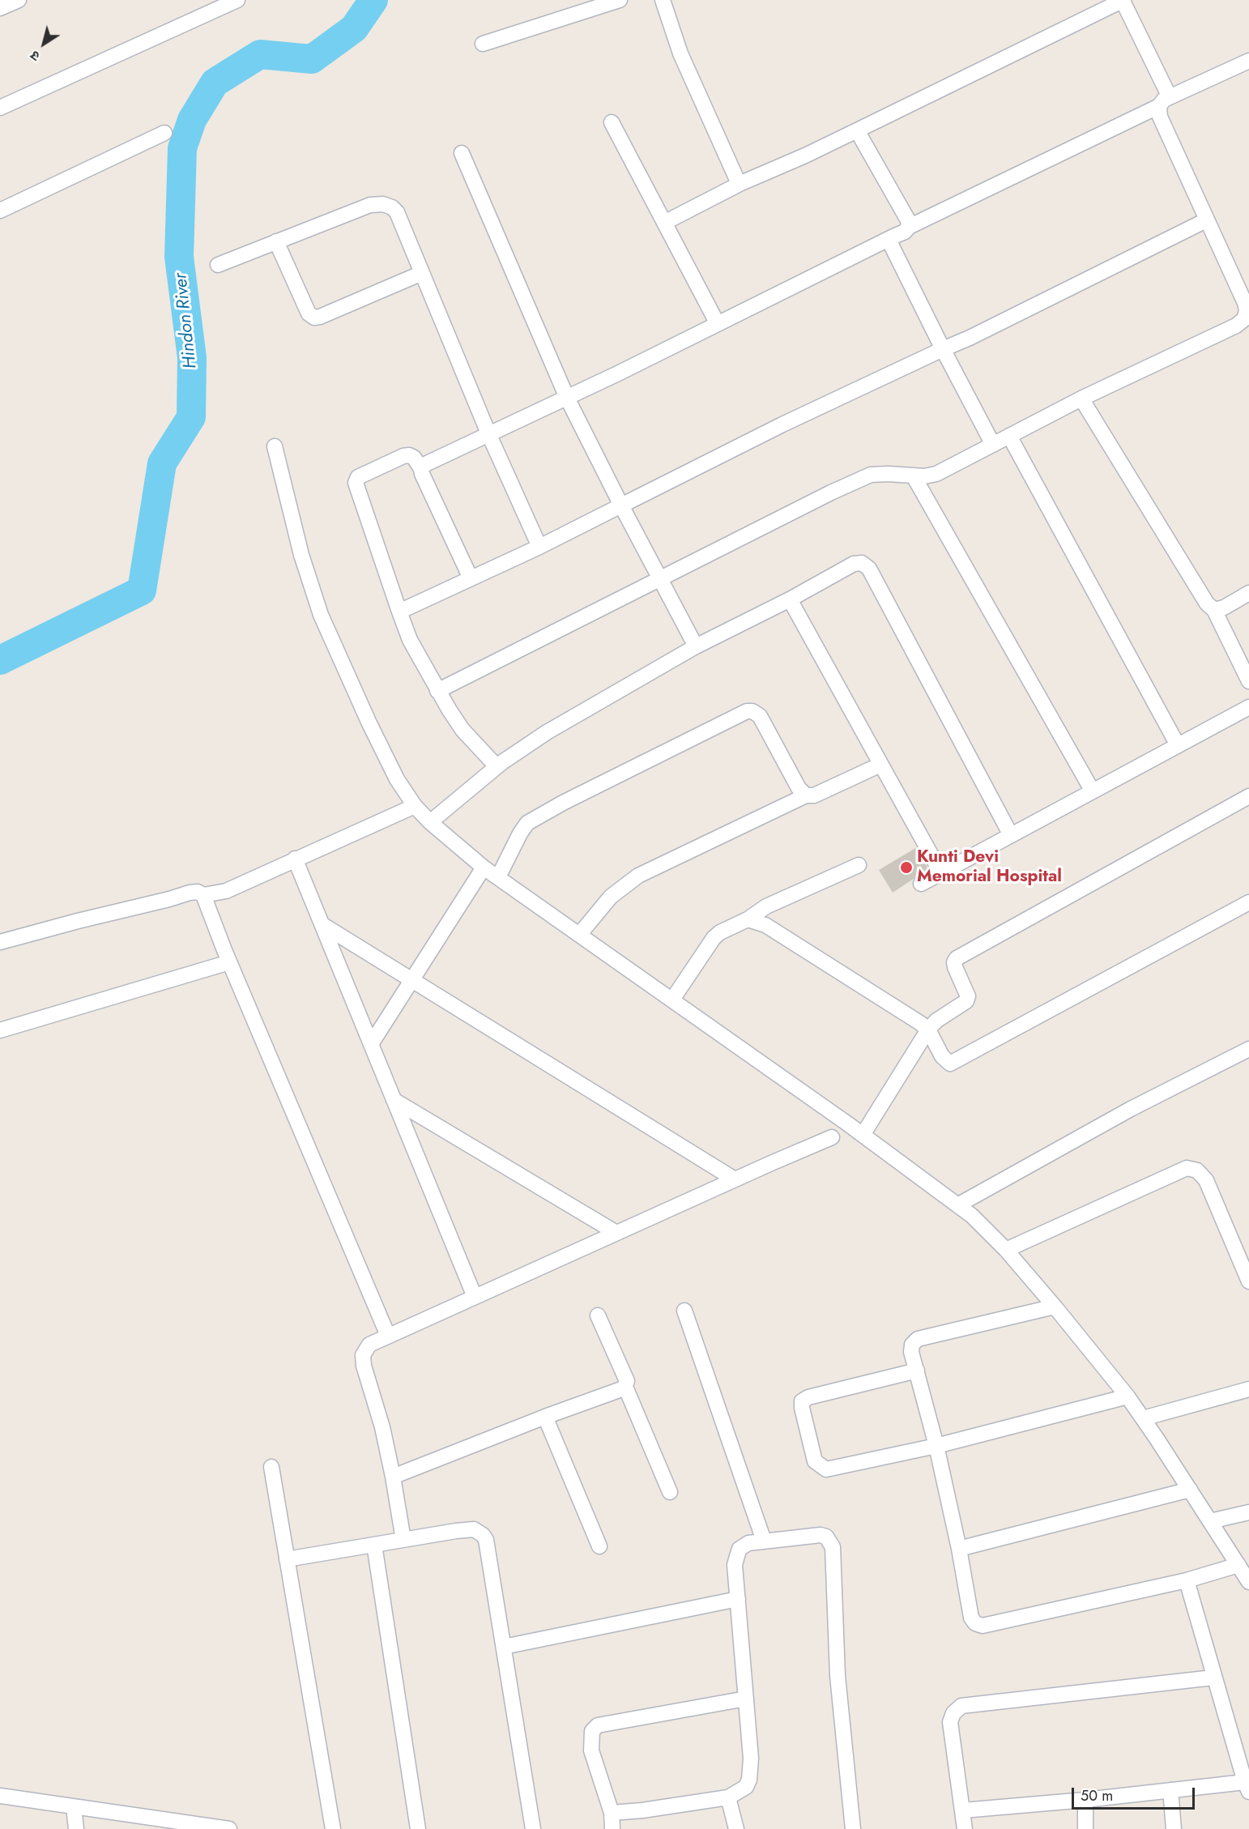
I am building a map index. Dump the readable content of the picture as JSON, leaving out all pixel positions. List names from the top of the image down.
{
  "water": ["Hindon River"],
  "places": ["Kunti Devi Memorial Hospital"],
  "scale_bar": "50 m",
  "north": "bottom left"
}
